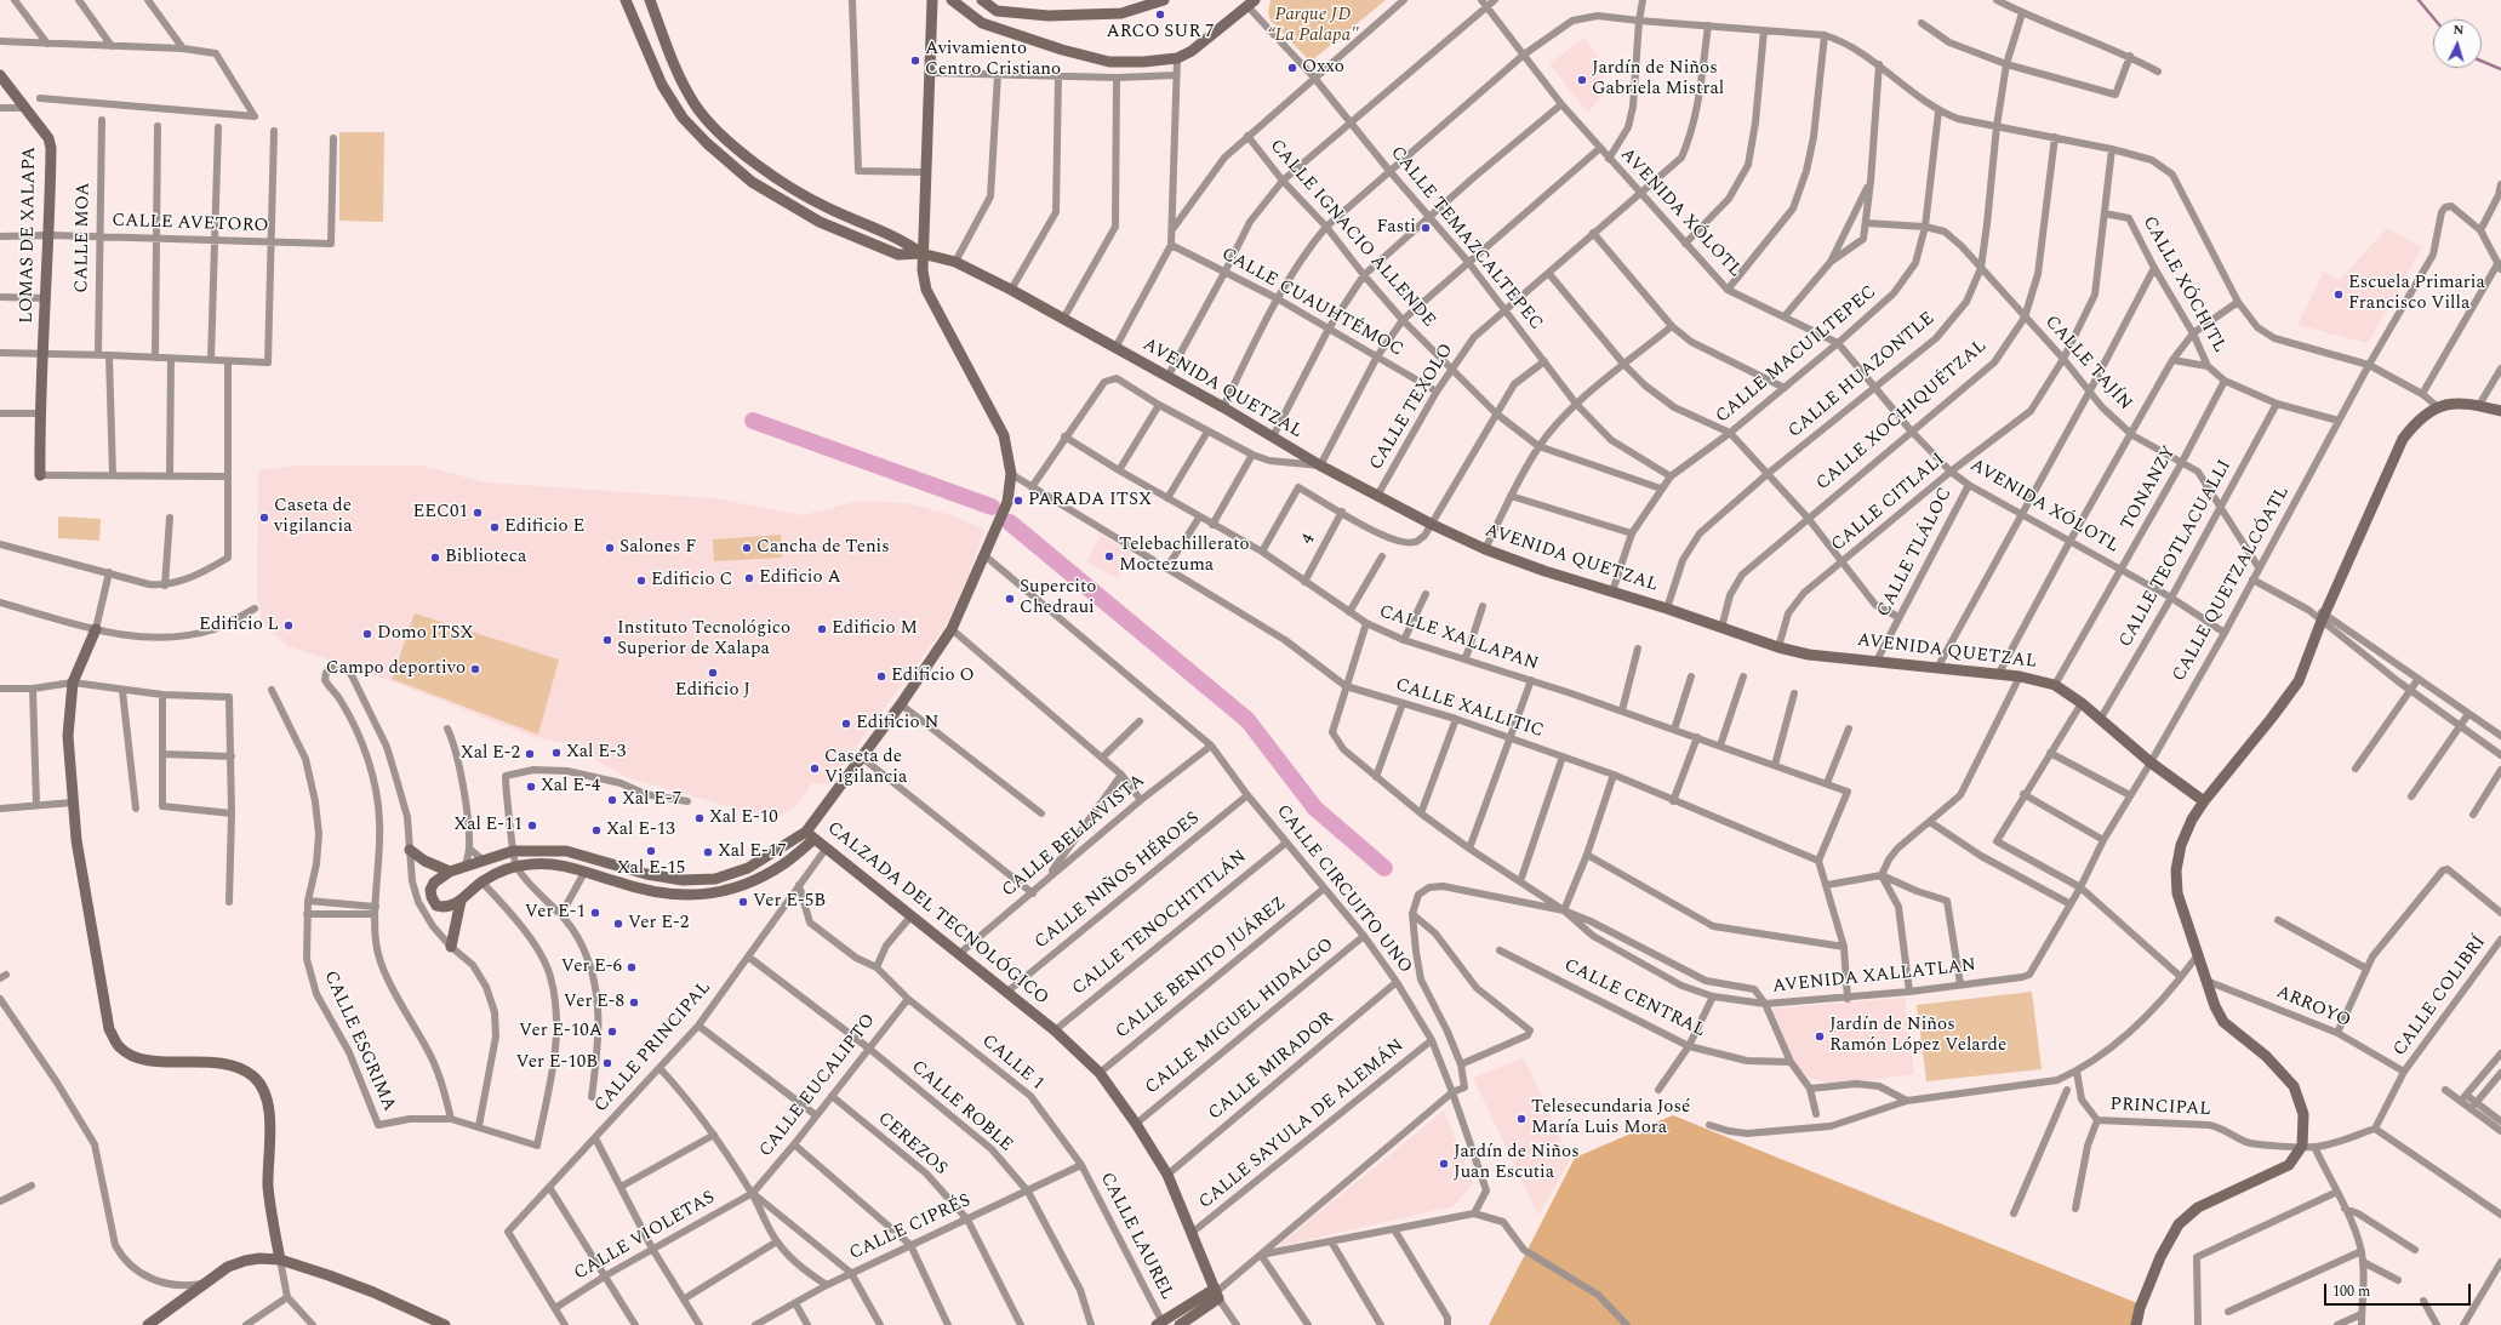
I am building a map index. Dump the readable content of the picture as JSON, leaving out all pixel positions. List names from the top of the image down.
{
  "streets": {
    "street": [
      "AVENIDA XÓLOTL",
      "CALLE AVETORO",
      "CALLE IGNACIO ALLENDE",
      "LOMAS DE XALAPA",
      "CALLE MOA",
      "CALLE TEMAZCALTEPEC",
      "CALLE XÓCHITL",
      "CALLE CUAUHTÉMOC",
      "CALLE MACUILTEPEC",
      "CALLE TAJÍN",
      "CALLE HUAZONTLE",
      "AVENIDA QUETZAL",
      "CALLE TEXOLO",
      "CALLE XOCHIQUÉTZAL",
      "TONANZY",
      "CALLE CITLALI",
      "4",
      "CALLE TLÁLOC",
      "CALLE TEOTLACUALLI",
      "CALLE QUETZALCÓATL",
      "CALLE XALLAPAN",
      "CALLE XALLITIC",
      "CALLE BELLAVISTA",
      "CALLE NIÑOS HÉROES",
      "CALLE CIRCUITO UNO",
      "CALZADA DEL TECNOLÓGICO",
      "CALLE TENOCHTITLÁN",
      "CALLE BENITO JUÁREZ",
      "AVENIDA XALLATLAN",
      "CALLE COLIBRÍ",
      "CALLE CENTRAL",
      "ARROYO",
      "CALLE MIGUEL HIDALGO",
      "CALLE ESGRIMA",
      "CALLE PRINCIPAL",
      "CALLE 1",
      "CALLE MIRADOR",
      "CALLE EUCALIPTO",
      "CALLE ROBLE",
      "PRINCIPAL",
      "CALLE SAYULA DE ALEMÁN",
      "CEREZOS",
      "CALLE CIPRÉS",
      "CALLE VIOLETAS",
      "CALLE LAUREL"
    ]
  },
  "crossings": [
    ["AVENIDA XÓLOTL", "CALLE MACUILTEPEC"],
    ["AVENIDA XÓLOTL", "CALLE HUAZONTLE"],
    ["AVENIDA XÓLOTL", "CALLE TEXOLO"],
    ["AVENIDA XÓLOTL", "CALLE XOCHIQUÉTZAL"],
    ["AVENIDA XÓLOTL", "TONANZY"],
    ["AVENIDA XÓLOTL", "CALLE CITLALI"],
    ["AVENIDA XÓLOTL", "CALLE TLÁLOC"],
    ["AVENIDA XÓLOTL", "CALLE TEOTLACUALLI"],
    ["AVENIDA XÓLOTL", "CALLE QUETZALCÓATL"],
    ["CALLE AVETORO", "LOMAS DE XALAPA"],
    ["CALLE AVETORO", "CALLE MOA"],
    ["CALLE IGNACIO ALLENDE", "CALLE TEXOLO"],
    ["CALLE TEMAZCALTEPEC", "CALLE MACUILTEPEC"],
    ["CALLE TEMAZCALTEPEC", "CALLE TEXOLO"],
    ["CALLE XÓCHITL", "TONANZY"],
    ["CALLE XÓCHITL", "CALLE CITLALI"],
    ["CALLE XÓCHITL", "CALLE TEOTLACUALLI"],
    ["CALLE XÓCHITL", "CALLE QUETZALCÓATL"],
    ["CALLE CUAUHTÉMOC", "CALLE TEXOLO"],
    ["CALLE MACUILTEPEC", "CALLE TAJÍN"],
    ["CALLE MACUILTEPEC", "AVENIDA QUETZAL"],
    ["CALLE TAJÍN", "CALLE HUAZONTLE"],
    ["CALLE TAJÍN", "CALLE XOCHIQUÉTZAL"],
    ["CALLE TAJÍN", "TONANZY"],
    ["CALLE TAJÍN", "CALLE CITLALI"],
    ["CALLE TAJÍN", "CALLE TEOTLACUALLI"],
    ["CALLE TAJÍN", "CALLE QUETZALCÓATL"],
    ["CALLE HUAZONTLE", "AVENIDA QUETZAL"],
    ["AVENIDA QUETZAL", "CALLE TEXOLO"],
    ["AVENIDA QUETZAL", "CALLE XOCHIQUÉTZAL"],
    ["AVENIDA QUETZAL", "TONANZY"],
    ["AVENIDA QUETZAL", "CALLE CITLALI"],
    ["AVENIDA QUETZAL", "CALLE TLÁLOC"],
    ["AVENIDA QUETZAL", "CALLE TEOTLACUALLI"],
    ["AVENIDA QUETZAL", "CALLE QUETZALCÓATL"],
    ["AVENIDA QUETZAL", "CALZADA DEL TECNOLÓGICO"],
    ["4", "CALLE XALLAPAN"],
    ["CALLE QUETZALCÓATL", "AVENIDA XALLATLAN"],
    ["CALLE XALLAPAN", "CALLE XALLITIC"],
    ["CALLE XALLAPAN", "AVENIDA XALLATLAN"],
    ["CALLE XALLITIC", "CALZADA DEL TECNOLÓGICO"],
    ["CALLE XALLITIC", "AVENIDA XALLATLAN"],
    ["CALLE BELLAVISTA", "CALLE CIRCUITO UNO"],
    ["CALLE BELLAVISTA", "CALZADA DEL TECNOLÓGICO"],
    ["CALLE NIÑOS HÉROES", "CALLE CIRCUITO UNO"],
    ["CALLE NIÑOS HÉROES", "CALZADA DEL TECNOLÓGICO"],
    ["CALLE CIRCUITO UNO", "CALZADA DEL TECNOLÓGICO"],
    ["CALLE CIRCUITO UNO", "CALLE TENOCHTITLÁN"],
    ["CALLE CIRCUITO UNO", "CALLE BENITO JUÁREZ"],
    ["CALLE CIRCUITO UNO", "CALLE MIGUEL HIDALGO"],
    ["CALLE CIRCUITO UNO", "CALLE MIRADOR"],
    ["CALLE CIRCUITO UNO", "CALLE SAYULA DE ALEMÁN"],
    ["CALZADA DEL TECNOLÓGICO", "CALLE TENOCHTITLÁN"],
    ["CALZADA DEL TECNOLÓGICO", "CALLE BENITO JUÁREZ"],
    ["CALZADA DEL TECNOLÓGICO", "CALLE MIGUEL HIDALGO"],
    ["CALZADA DEL TECNOLÓGICO", "CALLE PRINCIPAL"],
    ["CALZADA DEL TECNOLÓGICO", "CALLE MIRADOR"],
    ["CALZADA DEL TECNOLÓGICO", "CALLE SAYULA DE ALEMÁN"],
    ["CALLE COLIBRÍ", "ARROYO"],
    ["CALLE PRINCIPAL", "CALLE 1"],
    ["CALLE PRINCIPAL", "CALLE ROBLE"],
    ["CALLE PRINCIPAL", "CALLE VIOLETAS"],
    ["CALLE 1", "CALLE EUCALIPTO"],
    ["CALLE 1", "CALLE CIPRÉS"],
    ["CALLE 1", "CALLE LAUREL"],
    ["CALLE EUCALIPTO", "CALLE ROBLE"],
    ["CALLE EUCALIPTO", "CEREZOS"],
    ["CALLE EUCALIPTO", "CALLE VIOLETAS"],
    ["CALLE ROBLE", "CALLE CIPRÉS"],
    ["CEREZOS", "CALLE CIPRÉS"],
    ["CALLE CIPRÉS", "CALLE LAUREL"]
  ],
  "parks": ["Parque JD “La Palapa\""],
  "places": [
    "ARCO SUR 7",
    "Avivamiento Centro Cristiano",
    "Oxxo",
    "Jardín de Niños Gabriela Mistral",
    "Fasti",
    "Escuela Primaria Francisco Villa",
    "PARADA ITSX",
    "EEC01",
    "Caseta de vigilancia",
    "Edificio E",
    "Salones F",
    "Cancha de Tenis",
    "Telebachillerato Moctezuma",
    "Biblioteca",
    "Edificio A",
    "Edificio C",
    "Supercito Chedraui",
    "Edificio L",
    "Edificio M",
    "Domo ITSX",
    "Instituto Tecnológico Superior de Xalapa",
    "Campo deportivo",
    "Edificio J",
    "Edificio O",
    "Edificio N",
    "Xal E-3",
    "Xal E-2",
    "Caseta de Vigilancia",
    "Xal E-4",
    "Xal E-7",
    "Xal E-10",
    "Xal E-11",
    "Xal E-13",
    "Xal E-15",
    "Xal E-17",
    "Ver E-5B",
    "Ver E-1",
    "Ver E-2",
    "Ver E-6",
    "Ver E-8",
    "Ver E-10A",
    "Jardín de Niños Ramón López Velarde",
    "Ver E-10B",
    "Telesecundaria José María Luis Mora",
    "Jardín de Niños Juan Escutia"
  ],
  "scale_bar": "100 m",
  "north": "top"
}
